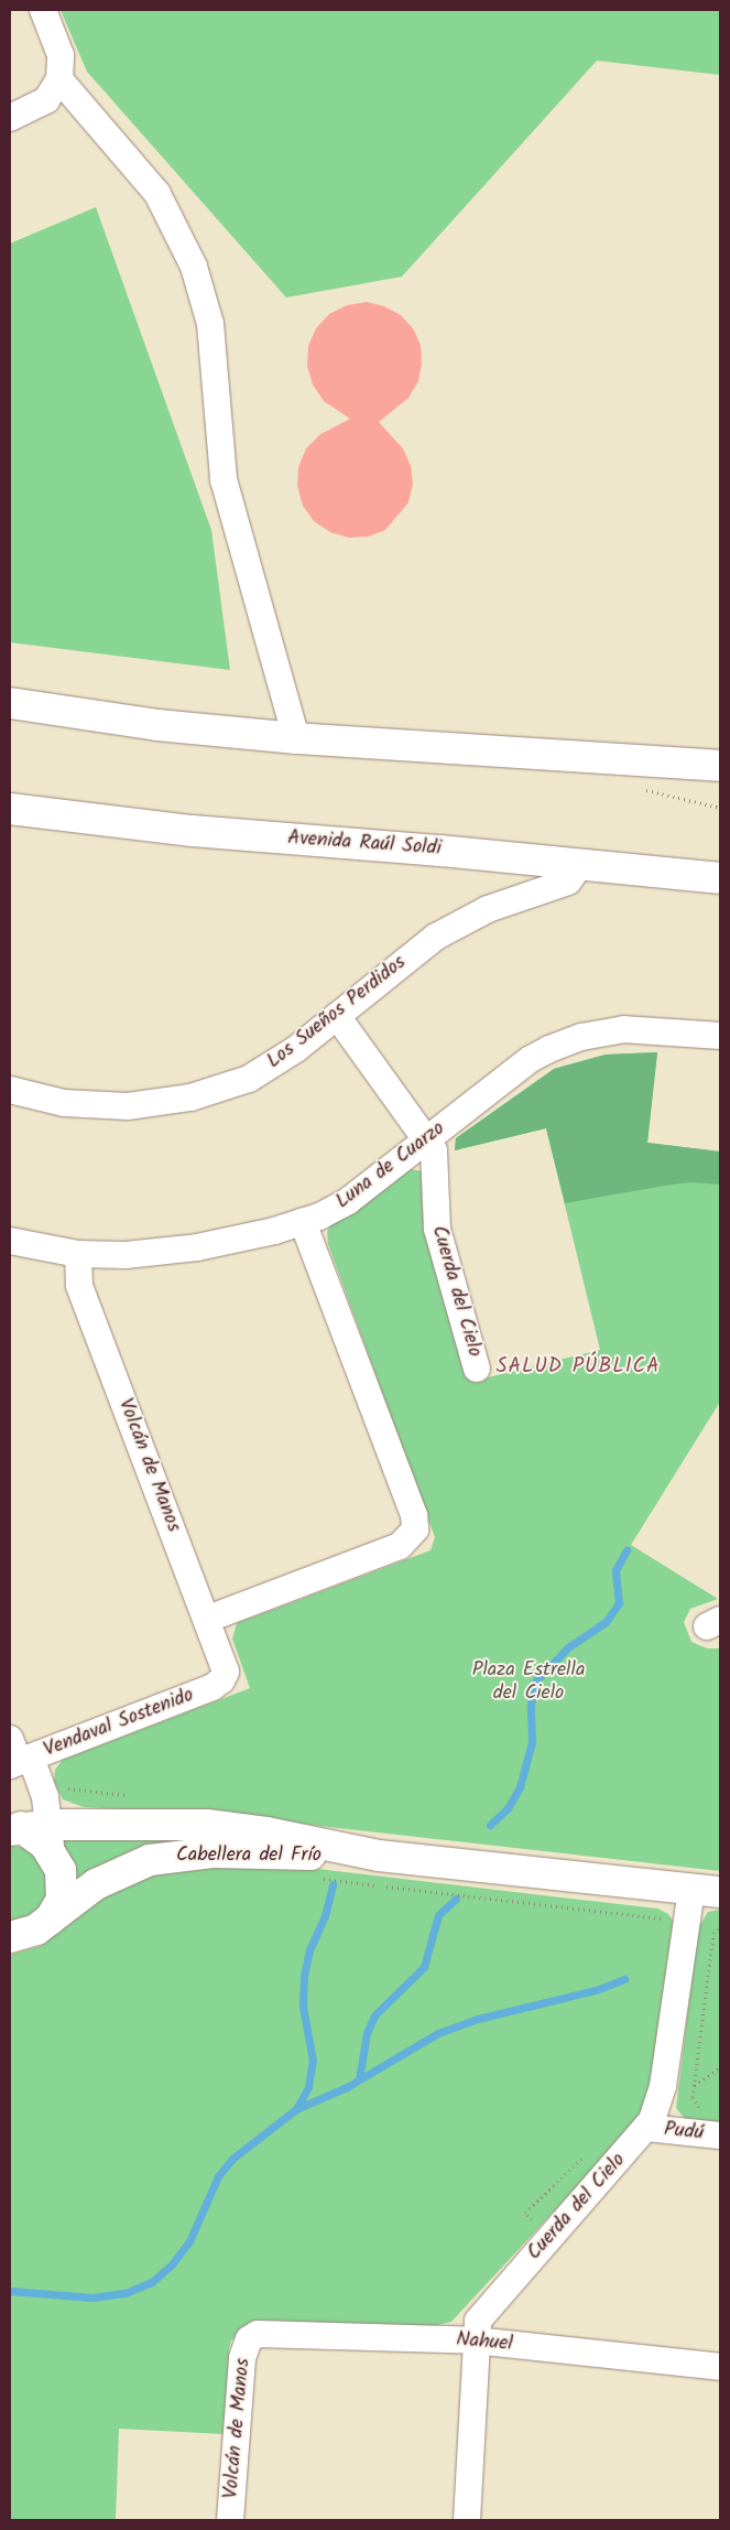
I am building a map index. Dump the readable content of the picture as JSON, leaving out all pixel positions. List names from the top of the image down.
{
  "streets": {
    "main road": ["Avenida Raúl Soldi", "Cabellera del Frío"],
    "street": [
      "Los Sueños Perdidos",
      "Luna de Cuarzo",
      "Cuerda del Cielo",
      "Volcán de Manos",
      "Vendaval Sostenido",
      "Pudú",
      "Nahuel"
    ]
  },
  "crossings": [
    ["Avenida Raúl Soldi", "Los Sueños Perdidos"],
    ["Los Sueños Perdidos", "Cuerda del Cielo"],
    ["Luna de Cuarzo", "Cuerda del Cielo"],
    ["Luna de Cuarzo", "Volcán de Manos"],
    ["Cuerda del Cielo", "Cabellera del Frío"],
    ["Cuerda del Cielo", "Pudú"],
    ["Cuerda del Cielo", "Nahuel"],
    ["Volcán de Manos", "Vendaval Sostenido"],
    ["Volcán de Manos", "Nahuel"]
  ],
  "districts": ["SALUD PÚBLICA"],
  "parks": ["Plaza Estrella del Cielo"]
}
